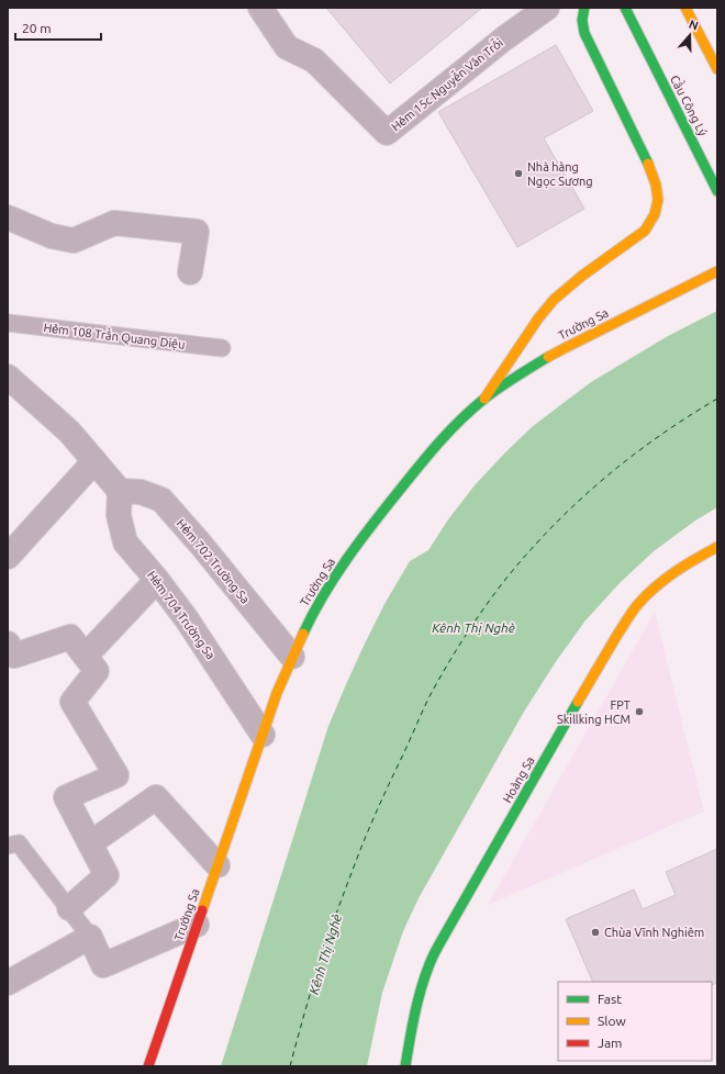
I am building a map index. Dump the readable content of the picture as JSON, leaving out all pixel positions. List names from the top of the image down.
{
  "streets": {
    "street": [
      "Hẻm 15c Nguyễn Văn Trỗi",
      "Cầu Công Lý",
      "Trường Sa",
      "Hẻm 702 Trường Sa",
      "Hẻm 704 Trường Sa",
      "Hoàng Sa"
    ],
    "lane": ["Hẻm 108 Trần Quang Diệu"]
  },
  "crossings": [
    ["Trường Sa", "Hẻm 702 Trường Sa"],
    ["Trường Sa", "Hẻm 704 Trường Sa"],
    ["Hẻm 702 Trường Sa", "Hẻm 704 Trường Sa"]
  ],
  "water": ["Kênh Thị Nghè"],
  "places": ["Nhà hàng Ngọc Sương", "FPT Skillking HCM", "Chùa Vĩnh Nghiêm"],
  "legend": ["Fast", "Slow", "Jam"],
  "scale_bar": "20 m",
  "north": "top"
}
